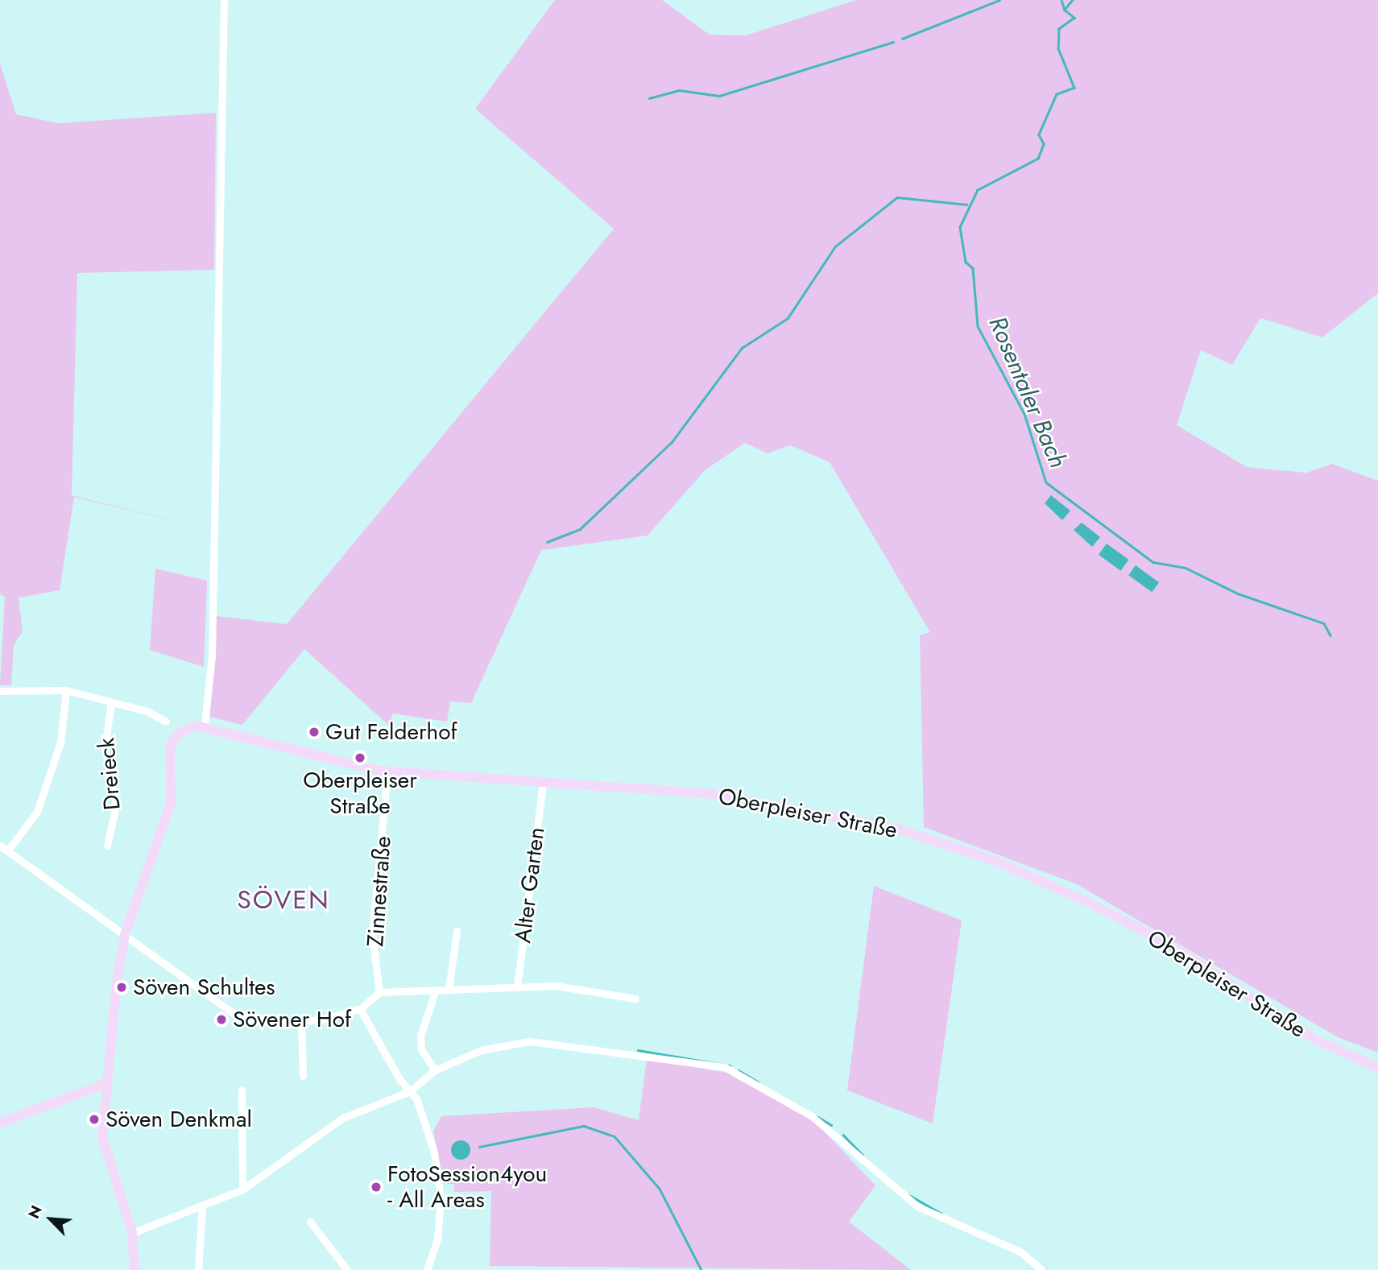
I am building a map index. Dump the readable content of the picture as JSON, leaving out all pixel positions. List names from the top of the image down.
{
  "streets": {
    "main road": ["Oberpleiser Straße"],
    "street": ["Dreieck", "Alter Garten", "Zinnestraße"]
  },
  "crossings": [
    ["Oberpleiser Straße", "Alter Garten"],
    ["Oberpleiser Straße", "Zinnestraße"]
  ],
  "districts": ["SÖVEN"],
  "water": ["Rosentaler Bach"],
  "places": [
    "Gut Felderhof",
    "Oberpleiser Straße",
    "Söven Schultes",
    "Sövener Hof",
    "Söven Denkmal",
    "FotoSession4you - All Areas"
  ],
  "north": "top left"
}
